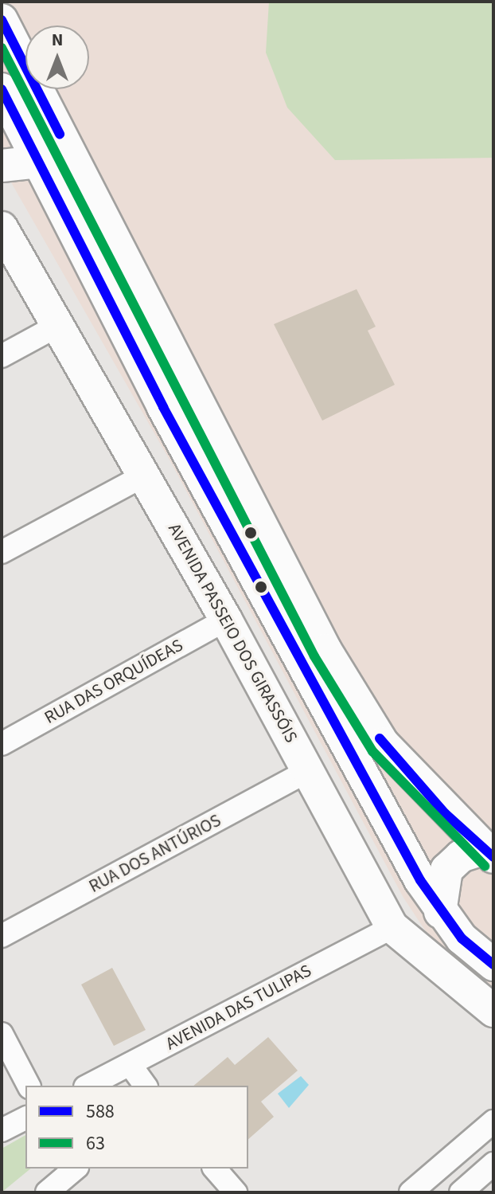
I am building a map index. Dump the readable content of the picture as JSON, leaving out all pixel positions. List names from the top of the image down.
{
  "streets": {
    "main road": ["AVENIDA PASSEIO DOS GIRASSÓIS"],
    "street": ["RUA DAS ORQUÍDEAS", "RUA DOS ANTÚRIOS", "AVENIDA DAS TULIPAS"]
  },
  "crossings": [
    ["AVENIDA PASSEIO DOS GIRASSÓIS", "RUA DAS ORQUÍDEAS"],
    ["AVENIDA PASSEIO DOS GIRASSÓIS", "RUA DOS ANTÚRIOS"],
    ["AVENIDA PASSEIO DOS GIRASSÓIS", "AVENIDA DAS TULIPAS"]
  ],
  "lines": ["transit line 588", "transit line 63"],
  "legend": ["588", "63"],
  "north": "top"
}
